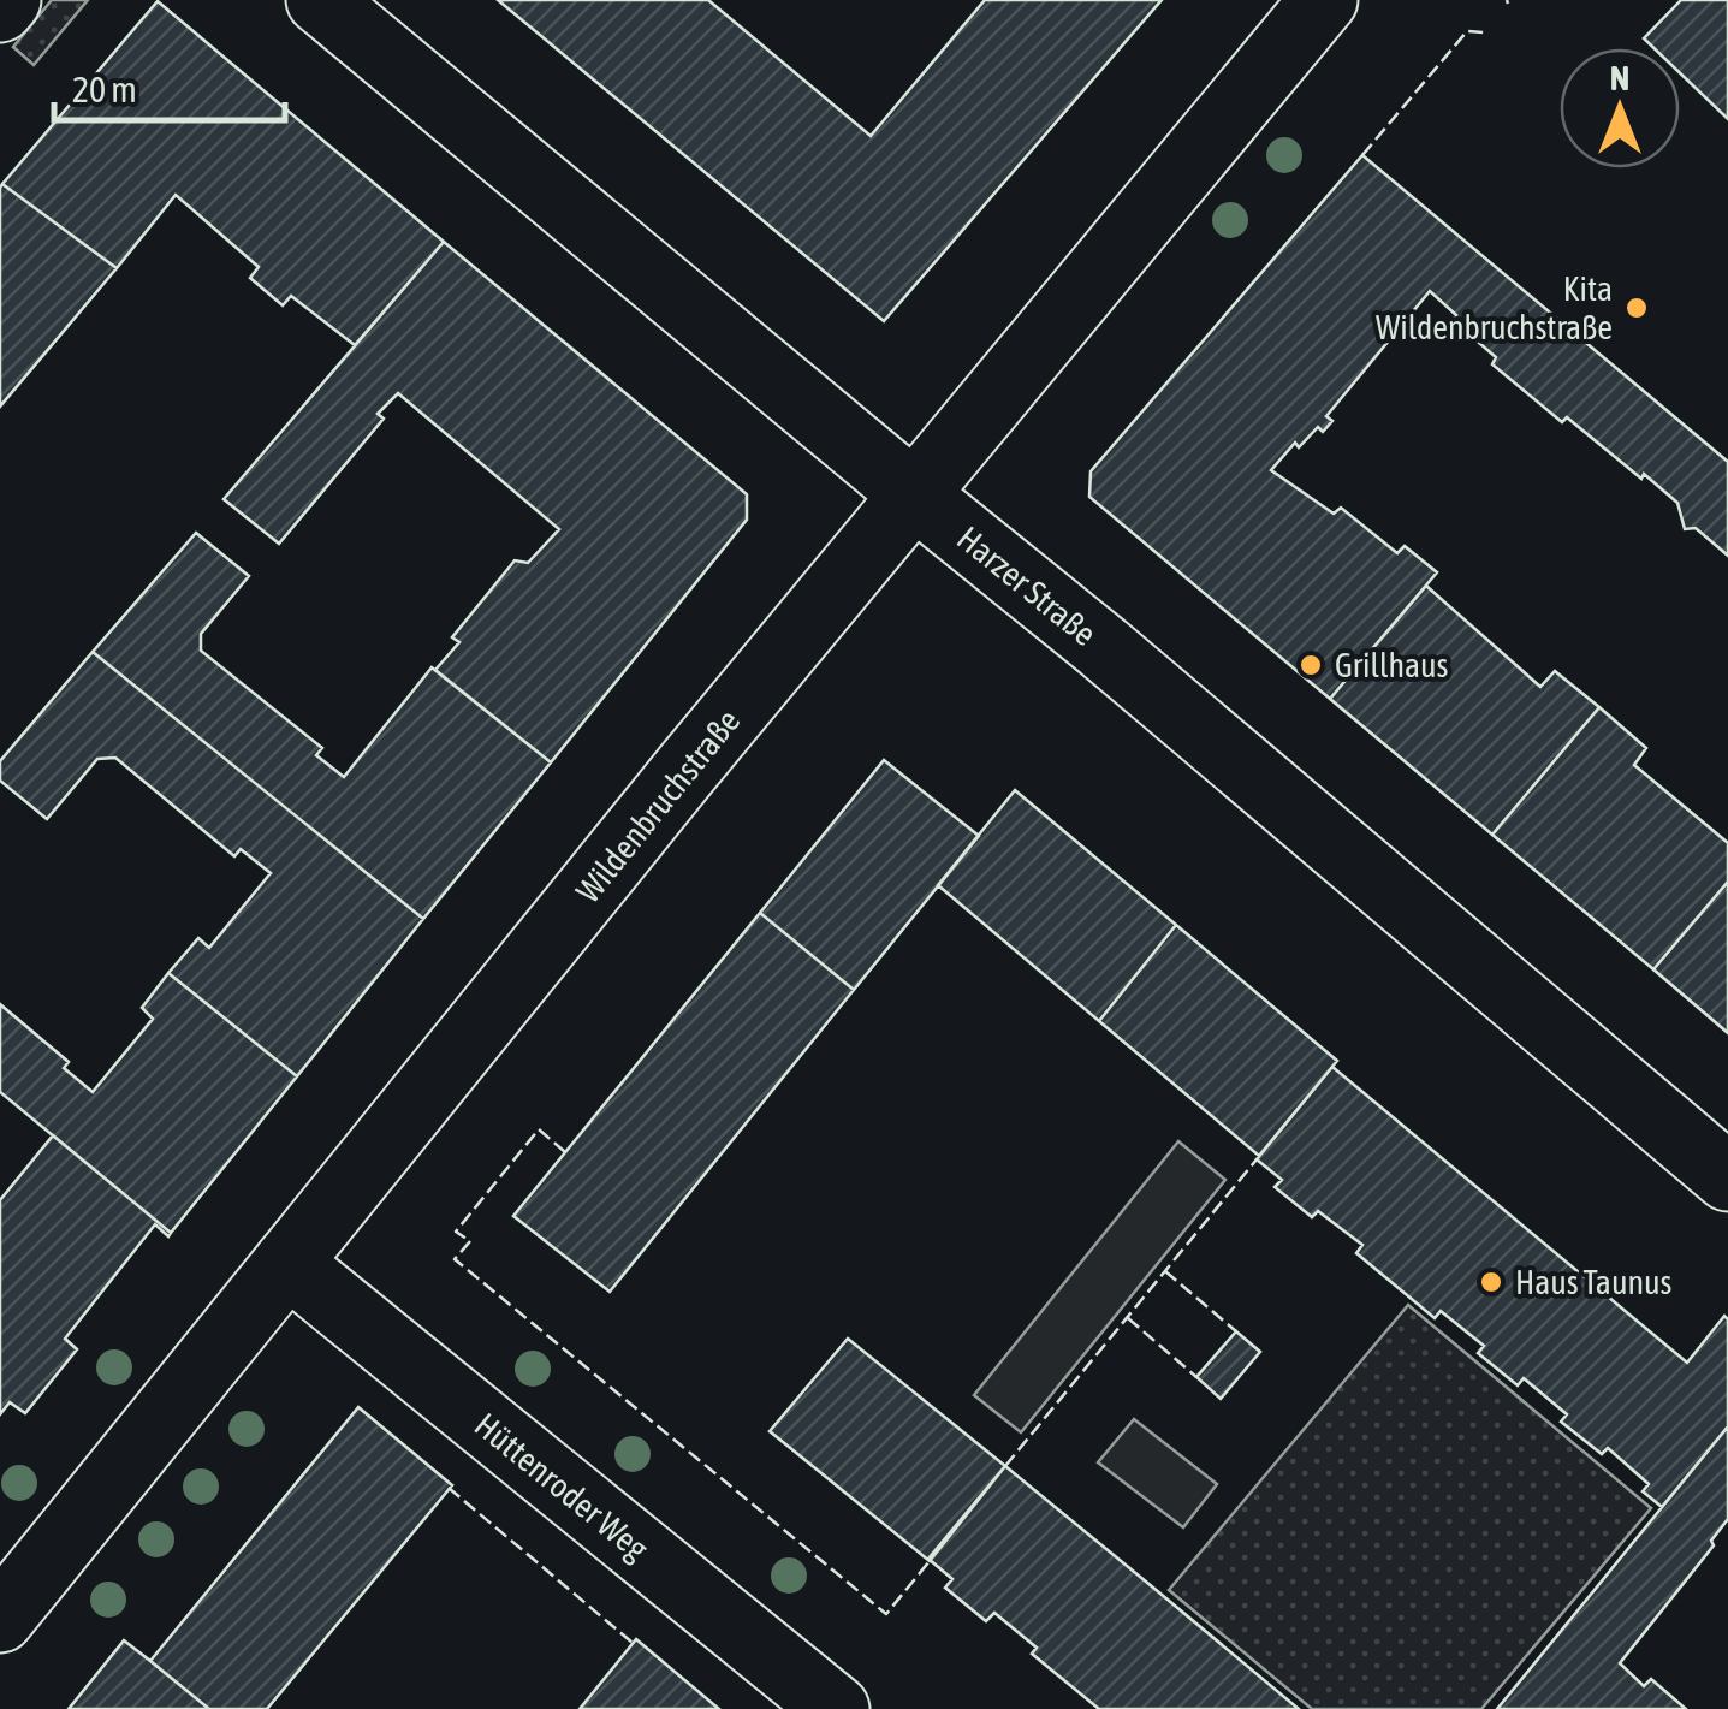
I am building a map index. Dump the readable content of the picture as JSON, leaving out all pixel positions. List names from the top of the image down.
{
  "streets": {
    "street": ["Harzer Straße", "Wildenbruchstraße", "Hüttenroder Weg"]
  },
  "crossings": [
    ["Harzer Straße", "Wildenbruchstraße"],
    ["Wildenbruchstraße", "Hüttenroder Weg"]
  ],
  "places": ["Kita Wildenbruchstraße", "Grillhaus", "Haus Taunus"],
  "scale_bar": "20 m",
  "north": "top"
}
